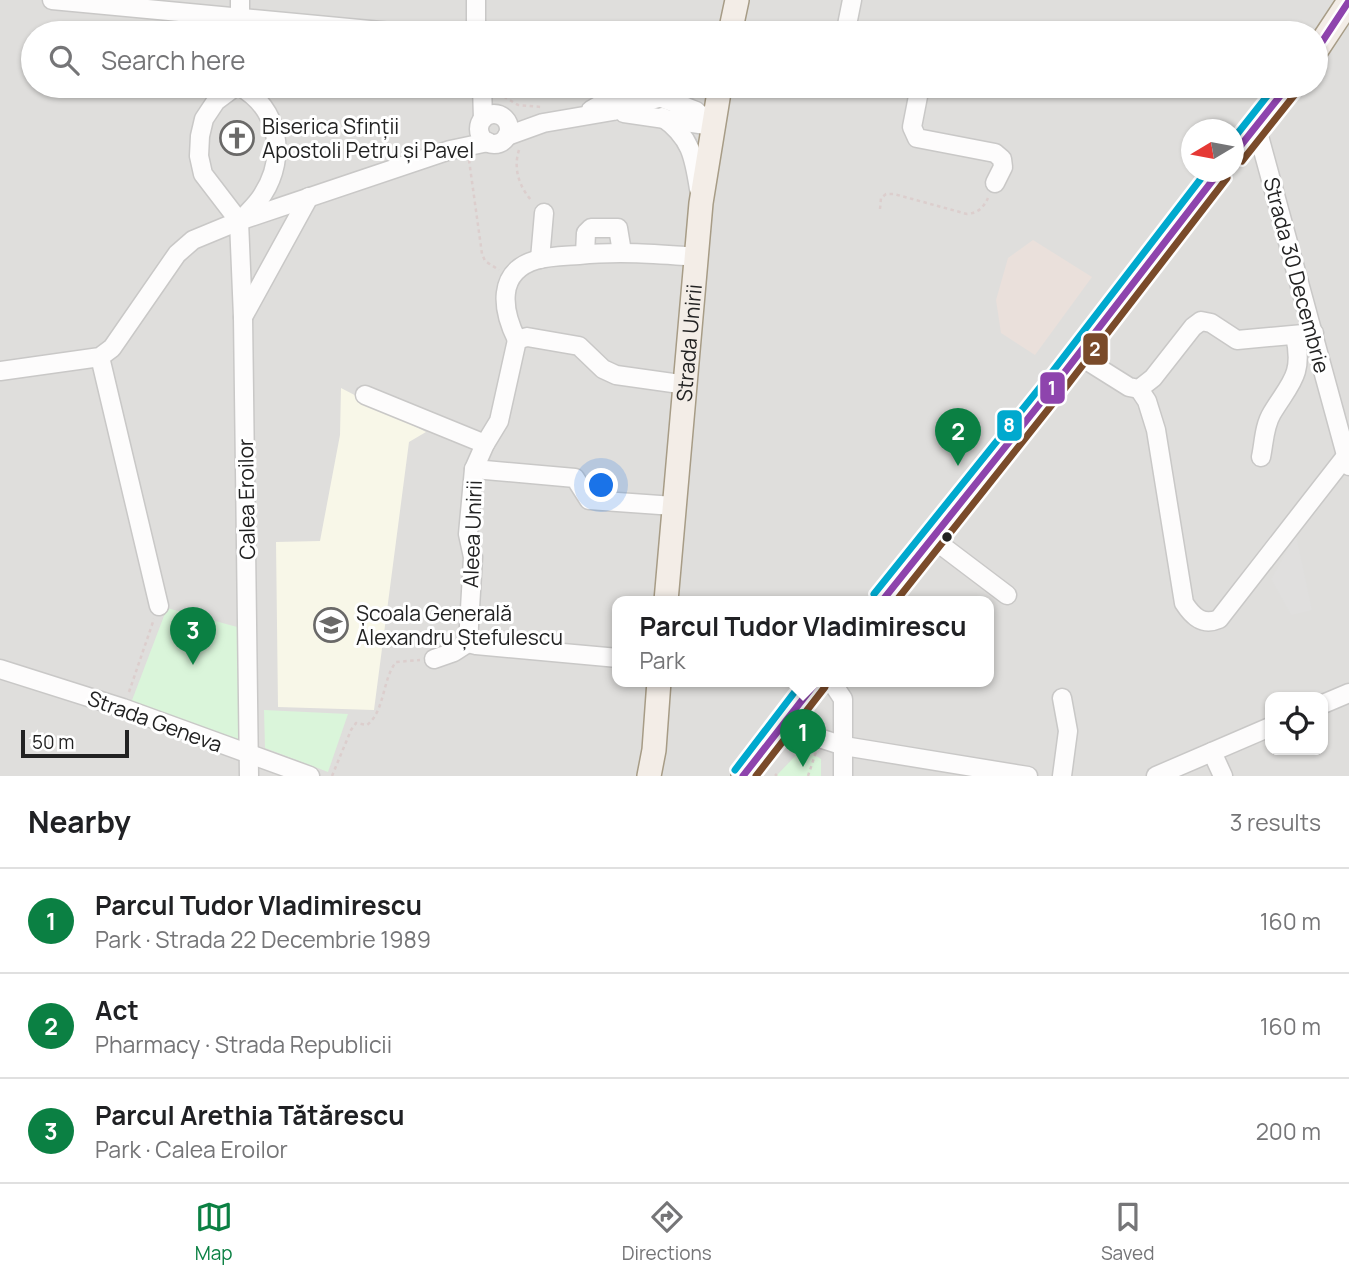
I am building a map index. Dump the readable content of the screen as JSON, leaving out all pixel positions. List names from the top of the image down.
{
  "streets": {
    "main road": ["Strada Unirii"],
    "street": [
      "Strada 30 Decembrie",
      "Calea Eroilor",
      "Aleea Unirii",
      "Strada Geneva"
    ]
  },
  "crossings": [
    ["Calea Eroilor", "Strada Geneva"]
  ],
  "places": {
    "church": ["Biserica Sfinții Apostoli Petru și Pavel"],
    "school or university": ["Școala Generală Alexandru Ștefulescu"]
  },
  "lines": ["transit line 1", "transit line 2", "transit line 8"],
  "scale_bar": "50 m",
  "north": "left",
  "page": {
    "search": "Search here",
    "pins": ["2", "3", "1"],
    "popup": ["Parcul Tudor Vladimirescu", "Park"],
    "scale": "50 m",
    "heading": ["Nearby", "3 results"],
    "list": [
      {
        "mark": "1",
        "name": "Parcul Tudor Vladimirescu",
        "note": "Park · Strada 22 Decembrie 1989",
        "value": "160 m"
      },
      {
        "mark": "2",
        "name": "Act",
        "note": "Pharmacy · Strada Republicii",
        "value": "160 m"
      },
      {
        "mark": "3",
        "name": "Parcul Arethia Tătărescu",
        "note": "Park · Calea Eroilor",
        "value": "200 m"
      }
    ],
    "nav": ["Map", "Directions", "Saved"]
  }
}
